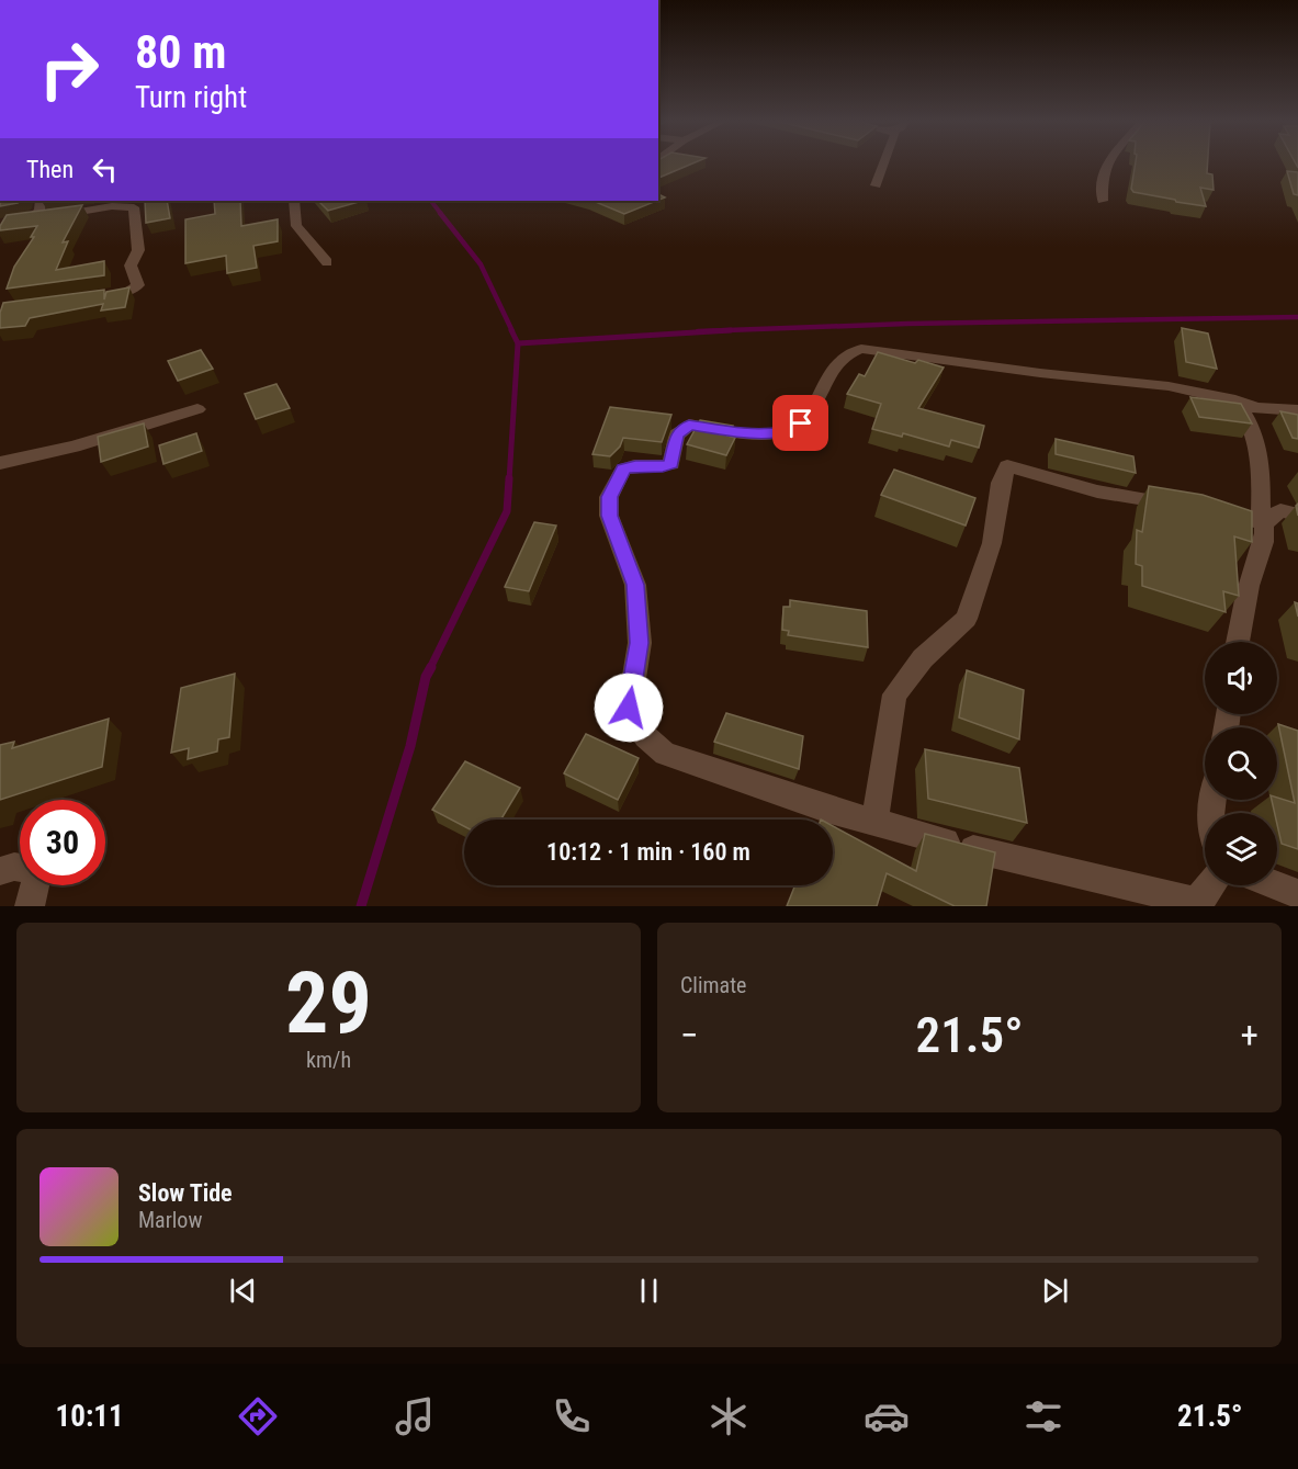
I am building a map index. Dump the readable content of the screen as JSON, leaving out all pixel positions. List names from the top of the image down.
{
  "page": {
    "turn": ["80 m", "Turn right"],
    "then": "Then",
    "limit": "30",
    "trip": "10:12 · 1 min · 160 m",
    "tile": [
      ["29", "km/h"],
      "Climate"
    ],
    "heat": ["−", "21.5°", "+"],
    "song": ["Slow Tide", "Marlow"],
    "tabs": ["10:11", "21.5°"]
  }
}
